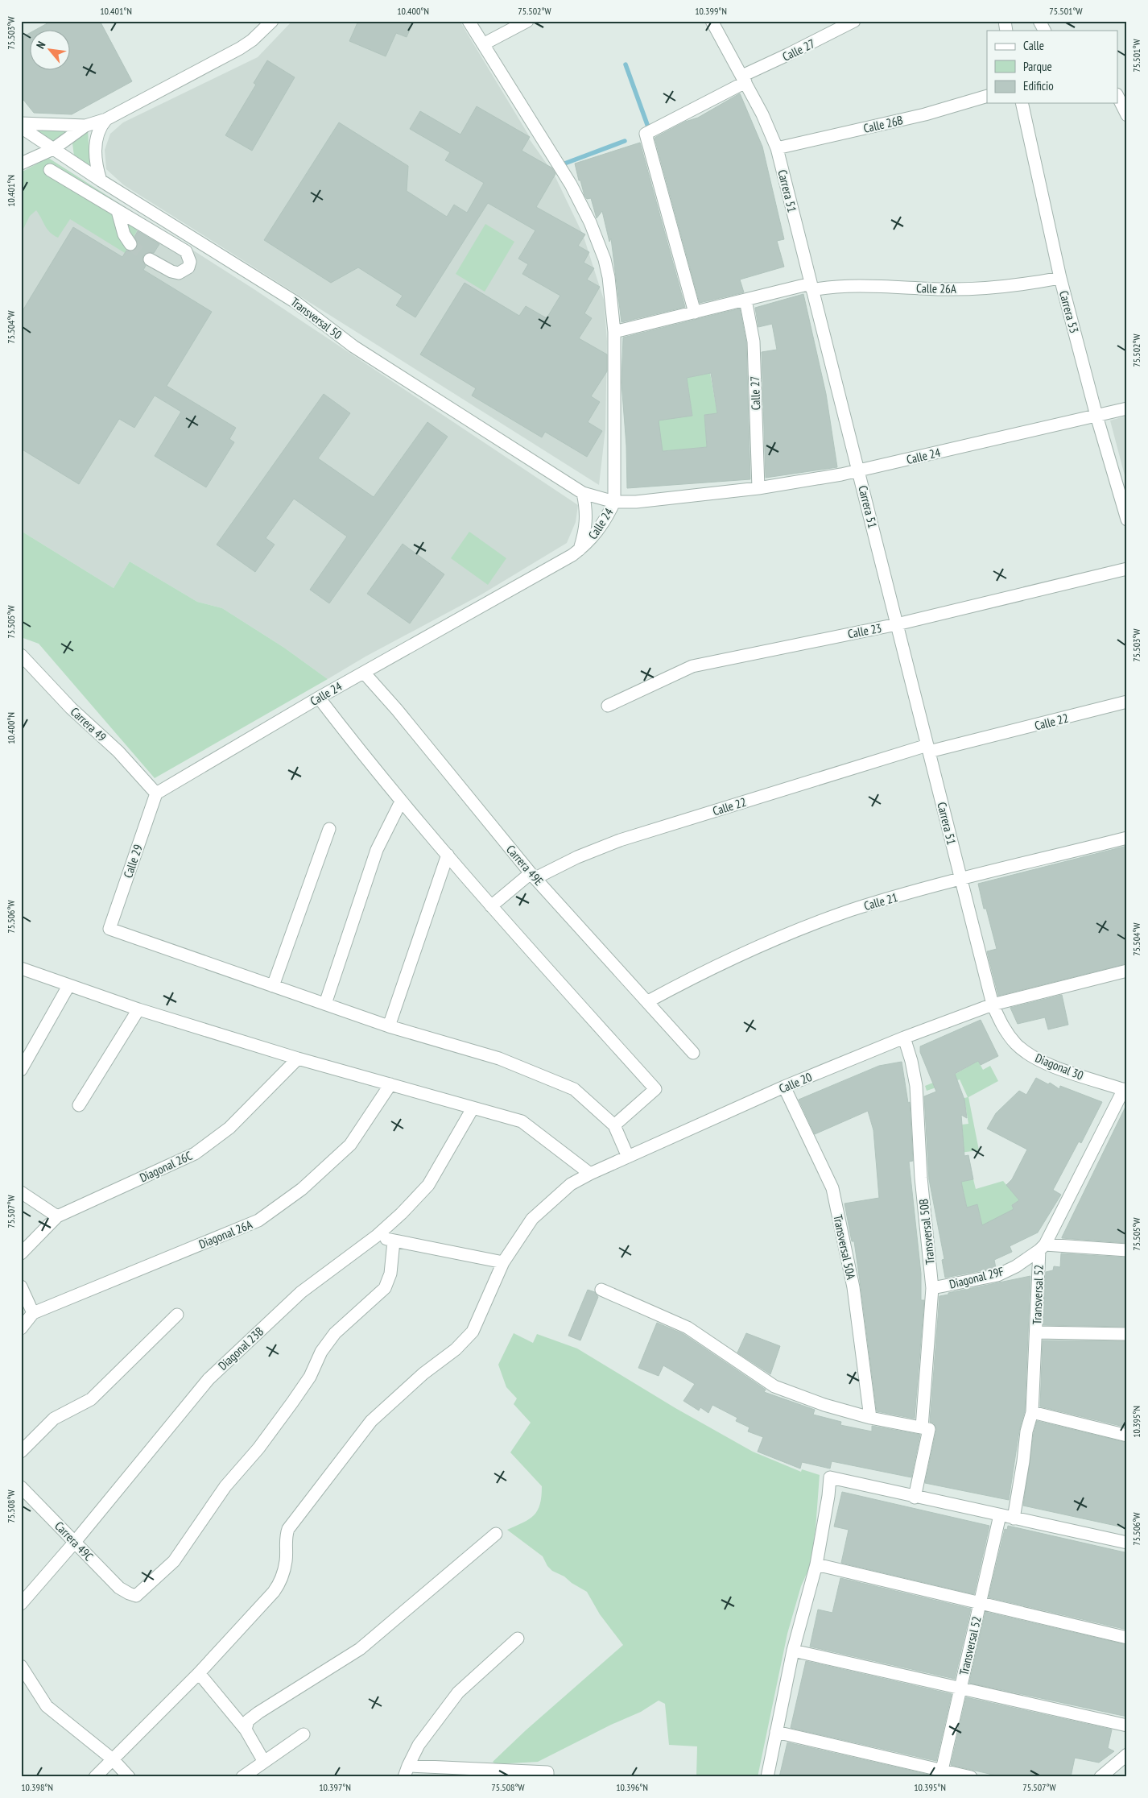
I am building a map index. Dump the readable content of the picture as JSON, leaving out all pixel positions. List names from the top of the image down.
{
  "streets": {
    "street": [
      "Calle 27",
      "Calle 26B",
      "Carrera 51",
      "Calle 26A",
      "Carrera 53",
      "Transversal 50",
      "Calle 24",
      "Calle 23",
      "Calle 22",
      "Carrera 49",
      "Calle 29",
      "Carrera 49E",
      "Calle 21",
      "Diagonal 30",
      "Calle 20",
      "Diagonal 26C",
      "Transversal 50B",
      "Diagonal 26A",
      "Transversal 50A",
      "Diagonal 29F",
      "Transversal 52",
      "Diagonal 23B",
      "Carrera 49C"
    ]
  },
  "crossings": [
    ["Calle 27", "Carrera 51"],
    ["Calle 27", "Calle 26A"],
    ["Calle 27", "Calle 24"],
    ["Calle 26B", "Carrera 51"],
    ["Carrera 51", "Calle 26A"],
    ["Carrera 51", "Calle 24"],
    ["Carrera 51", "Calle 23"],
    ["Carrera 51", "Calle 22"],
    ["Carrera 51", "Calle 21"],
    ["Carrera 51", "Diagonal 30"],
    ["Carrera 51", "Calle 20"],
    ["Calle 26A", "Carrera 53"],
    ["Carrera 53", "Calle 24"],
    ["Transversal 50", "Calle 24"],
    ["Calle 24", "Carrera 49"],
    ["Calle 24", "Calle 29"],
    ["Calle 24", "Carrera 49E"],
    ["Calle 22", "Carrera 49E"],
    ["Carrera 49", "Calle 29"],
    ["Carrera 49E", "Calle 21"],
    ["Diagonal 30", "Calle 20"],
    ["Diagonal 30", "Transversal 52"],
    ["Calle 20", "Transversal 50B"],
    ["Calle 20", "Transversal 50A"],
    ["Transversal 50B", "Diagonal 29F"],
    ["Diagonal 29F", "Transversal 52"],
    ["Diagonal 23B", "Carrera 49C"]
  ],
  "legend": ["Calle", "Parque", "Edificio"],
  "north": "top left",
  "coordinates": [
    "10.401°N",
    "10.400°N",
    "75.502°W",
    "10.399°N",
    "75.501°W",
    "75.503°W",
    "75.504°W",
    "75.505°W",
    "75.506°W",
    "75.507°W",
    "10.395°N",
    "75.508°W",
    "10.398°N",
    "10.397°N",
    "10.396°N"
  ]
}
